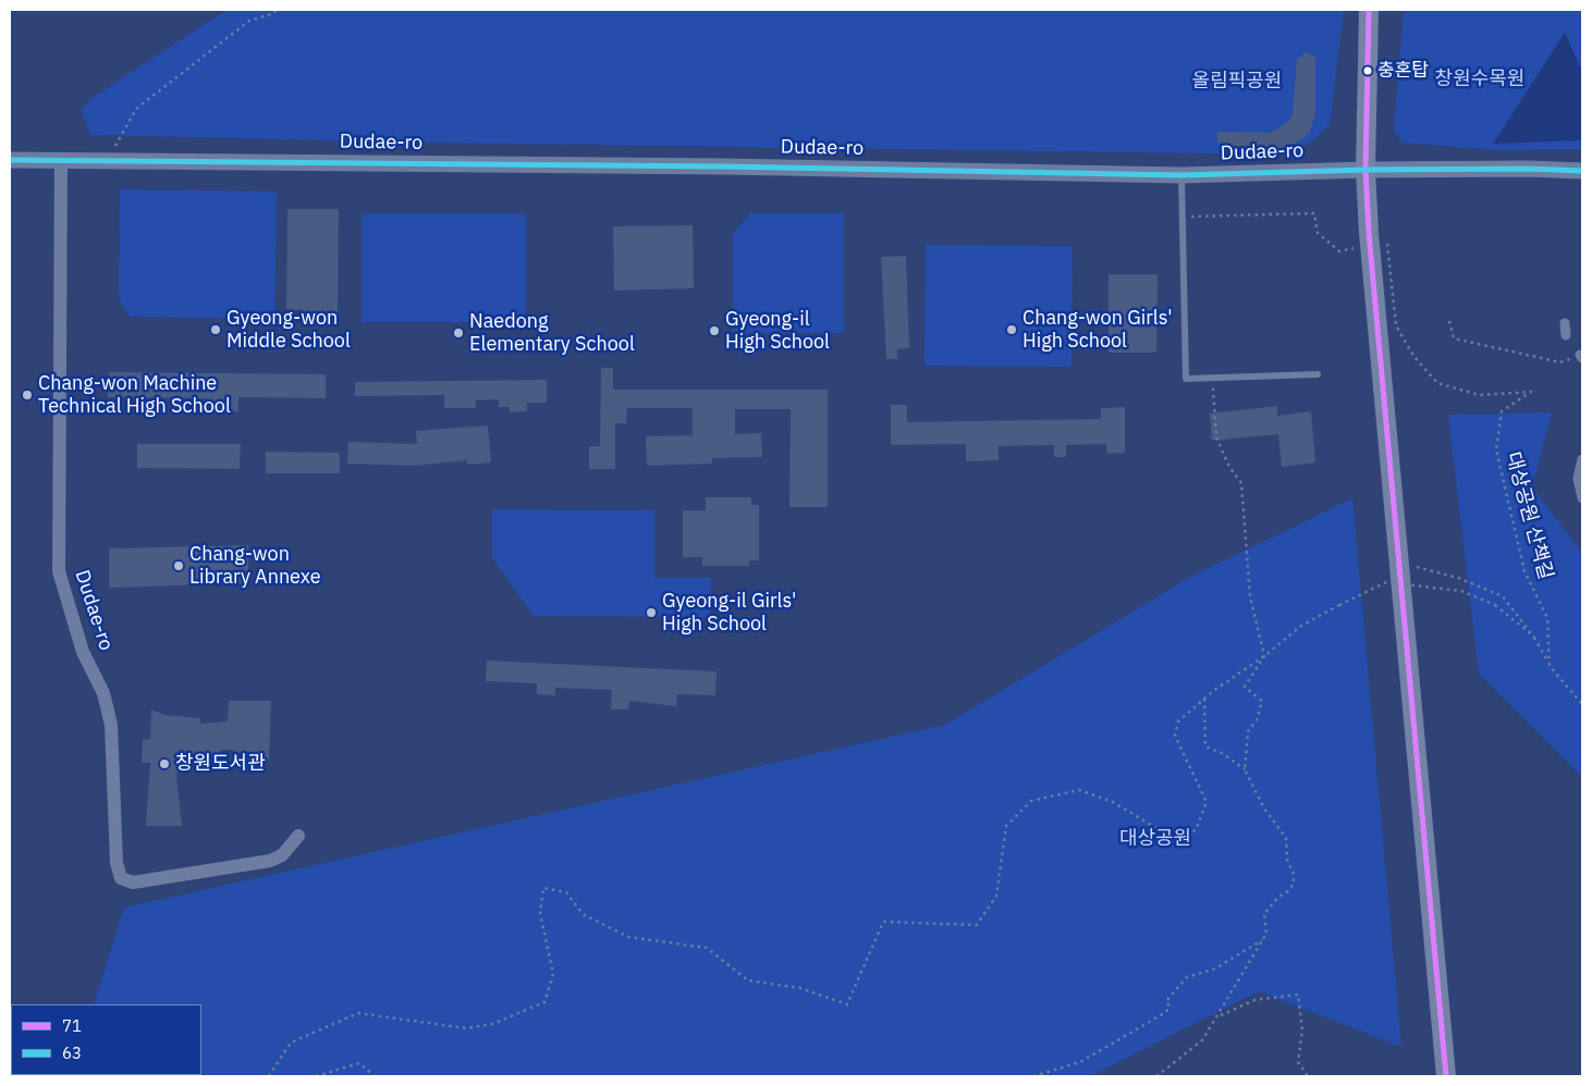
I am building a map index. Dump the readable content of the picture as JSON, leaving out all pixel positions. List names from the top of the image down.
{
  "streets": {
    "street": ["Dudae-ro"],
    "path": ["대상공원 산책길"]
  },
  "parks": ["창원수목원", "올림픽공원", "대상공원"],
  "places": [
    "충혼탑",
    "Gyeong-won Middle School",
    "Chang-won Girls' High School",
    "Gyeong-il High School",
    "Naedong Elementary School",
    "Chang-won Machine Technical High School",
    "Chang-won Library Annexe",
    "Gyeong-il Girls' High School",
    "창원도서관"
  ],
  "lines": ["transit line 71", "transit line 63"],
  "legend": ["71", "63"]
}
